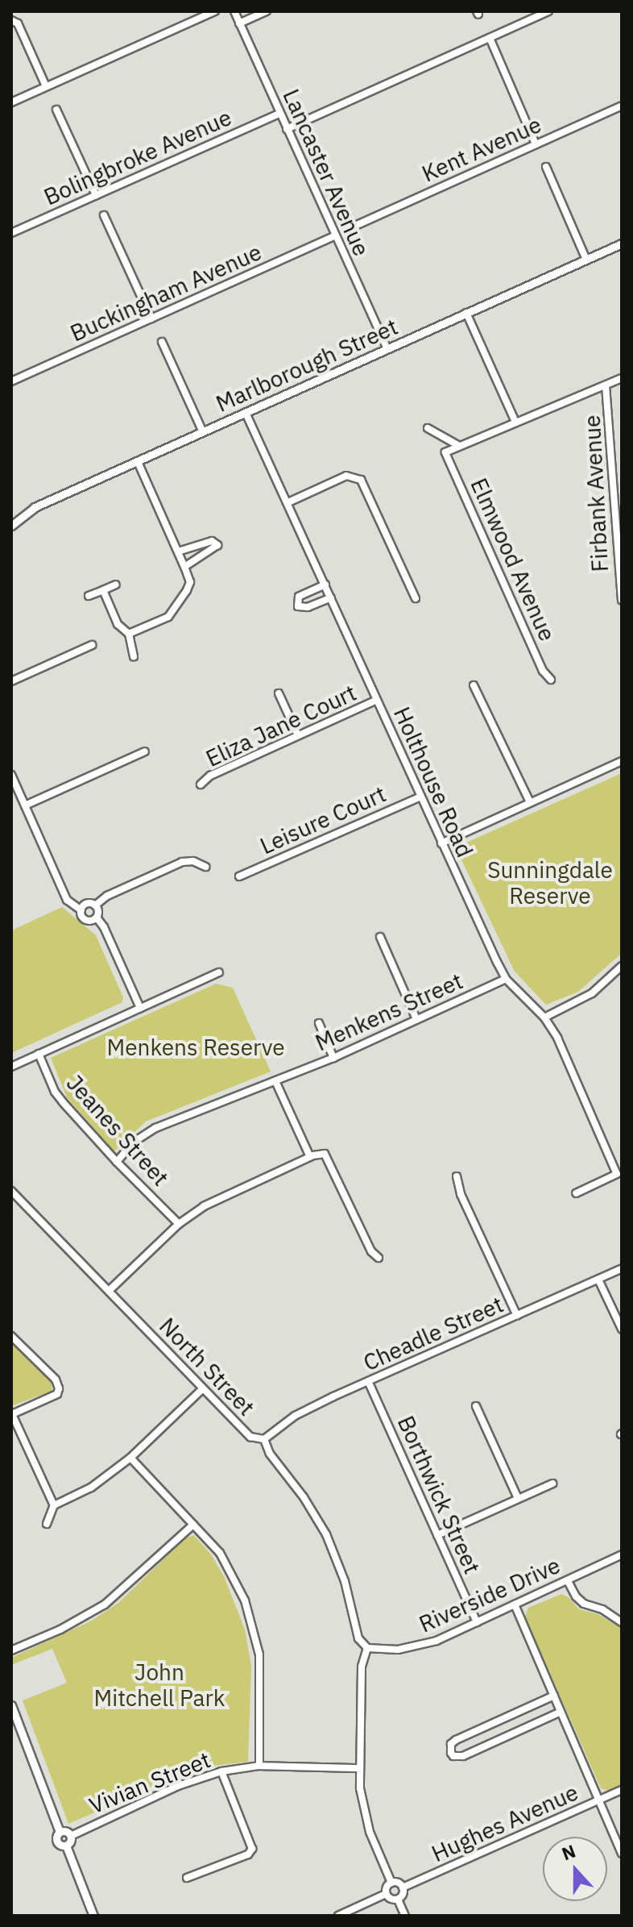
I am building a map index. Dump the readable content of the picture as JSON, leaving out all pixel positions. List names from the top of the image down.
{
  "streets": {
    "street": [
      "Kent Avenue",
      "Bolingbroke Avenue",
      "Lancaster Avenue",
      "Buckingham Avenue",
      "Marlborough Street",
      "Firbank Avenue",
      "Elmwood Avenue",
      "Eliza Jane Court",
      "Holthouse Road",
      "Leisure Court",
      "Menkens Street",
      "Jeanes Street",
      "Cheadle Street",
      "North Street",
      "Borthwick Street",
      "Riverside Drive",
      "Vivian Street",
      "Hughes Avenue"
    ]
  },
  "crossings": [
    ["Bolingbroke Avenue", "Lancaster Avenue"],
    ["Lancaster Avenue", "Buckingham Avenue"],
    ["Lancaster Avenue", "Marlborough Street"],
    ["Marlborough Street", "Holthouse Road"],
    ["Eliza Jane Court", "Holthouse Road"],
    ["Holthouse Road", "Leisure Court"],
    ["Holthouse Road", "Menkens Street"],
    ["Menkens Street", "Jeanes Street"],
    ["Cheadle Street", "North Street"],
    ["Cheadle Street", "Borthwick Street"],
    ["North Street", "Riverside Drive"],
    ["Borthwick Street", "Riverside Drive"]
  ],
  "parks": ["Sunningdale Reserve", "Menkens Reserve", "John Mitchell Park"],
  "north": "top"
}
